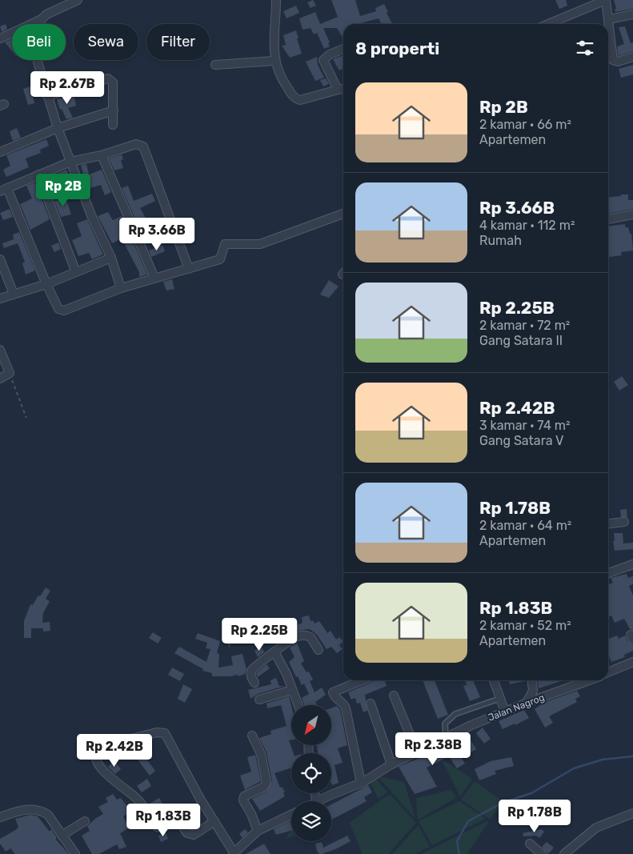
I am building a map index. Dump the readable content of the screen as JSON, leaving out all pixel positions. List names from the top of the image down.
{
  "streets": {
    "street": ["Jalan Nagrog"]
  },
  "north": "bottom left",
  "page": {
    "chip": ["Beli", "Sewa", "Filter"],
    "heading": "8 properti",
    "price": [
      "Rp 2.67B",
      "Rp 2B",
      "Rp 3.66B",
      "Rp 2.25B",
      "Rp 2.38B",
      "Rp 2.42B",
      "Rp 1.78B",
      "Rp 1.83B"
    ],
    "list": [
      {
        "name": "Rp 2B",
        "note": "2 kamar · 66 m² · Apartemen"
      },
      {
        "name": "Rp 3.66B",
        "note": "4 kamar · 112 m² · Rumah"
      },
      {
        "name": "Rp 2.25B",
        "note": "2 kamar · 72 m² · Gang Satara II"
      },
      {
        "name": "Rp 2.42B",
        "note": "3 kamar · 74 m² · Gang Satara V"
      },
      {
        "name": "Rp 1.78B",
        "note": "2 kamar · 64 m² · Apartemen"
      },
      {
        "name": "Rp 1.83B",
        "note": "2 kamar · 52 m² · Apartemen"
      }
    ]
  }
}
